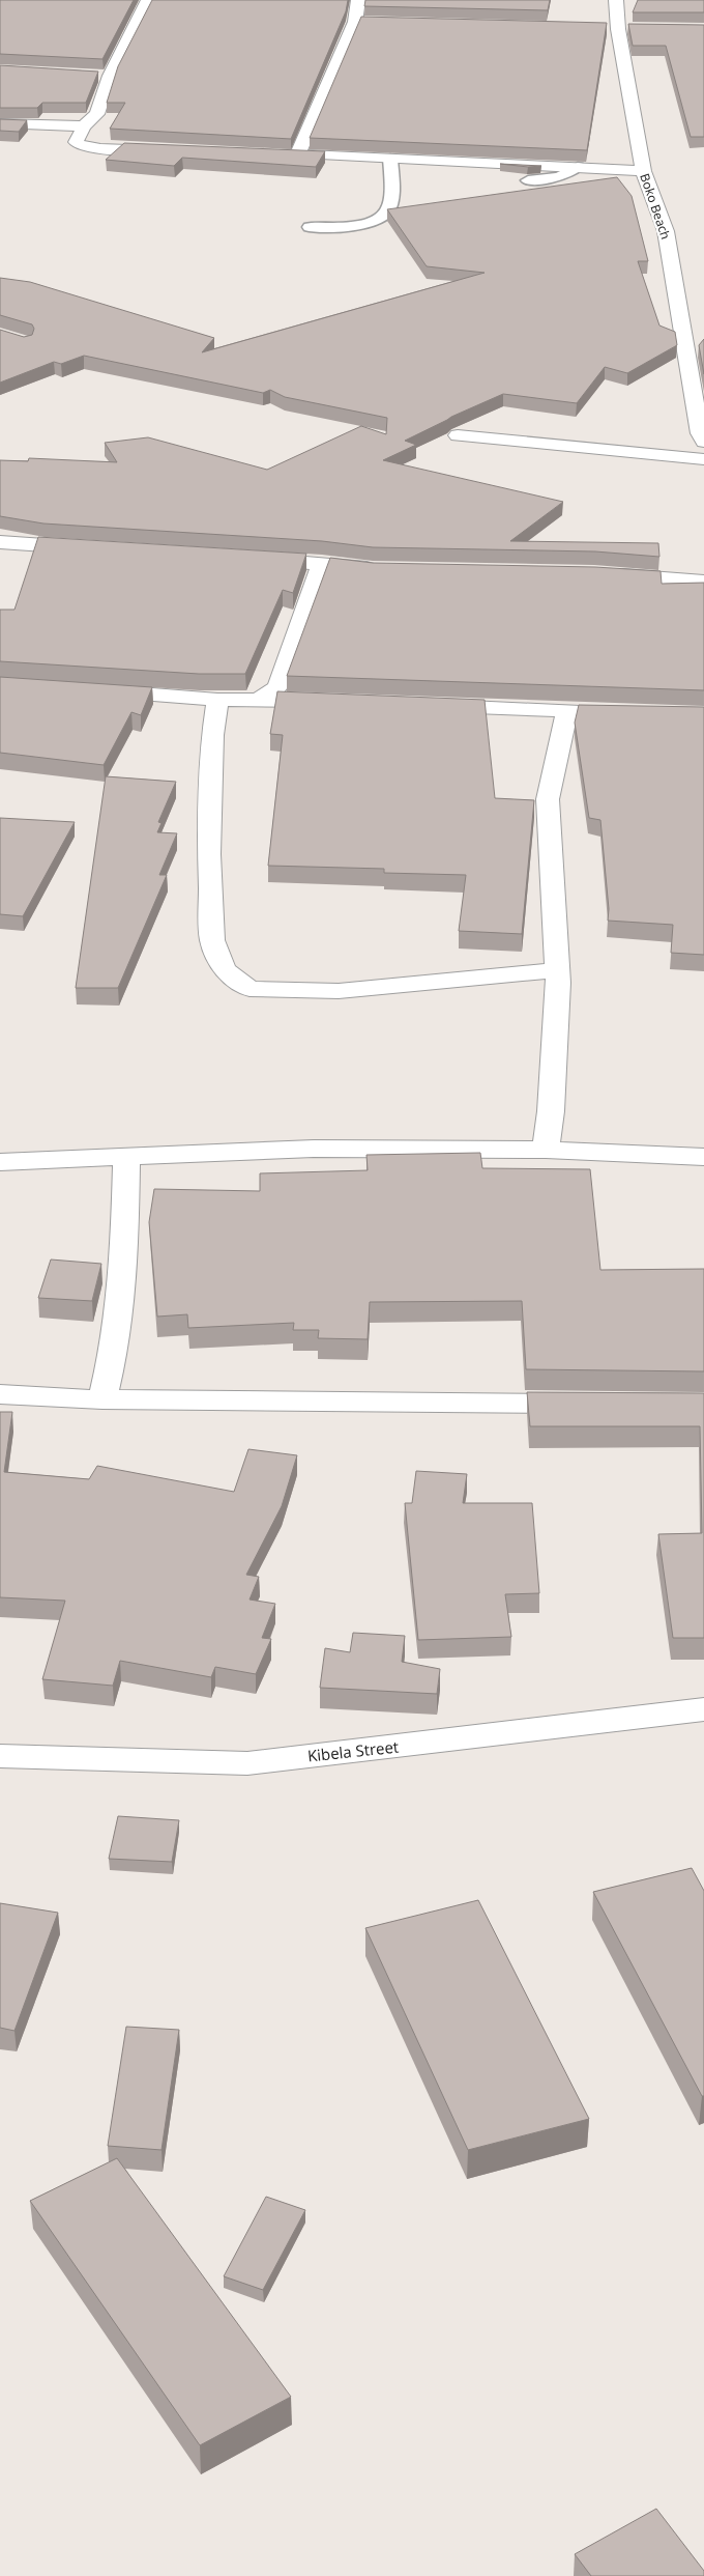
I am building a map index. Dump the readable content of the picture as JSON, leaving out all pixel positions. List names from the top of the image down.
{
  "streets": {
    "street": ["Boko Beach", "Kibela Street"]
  }
}
